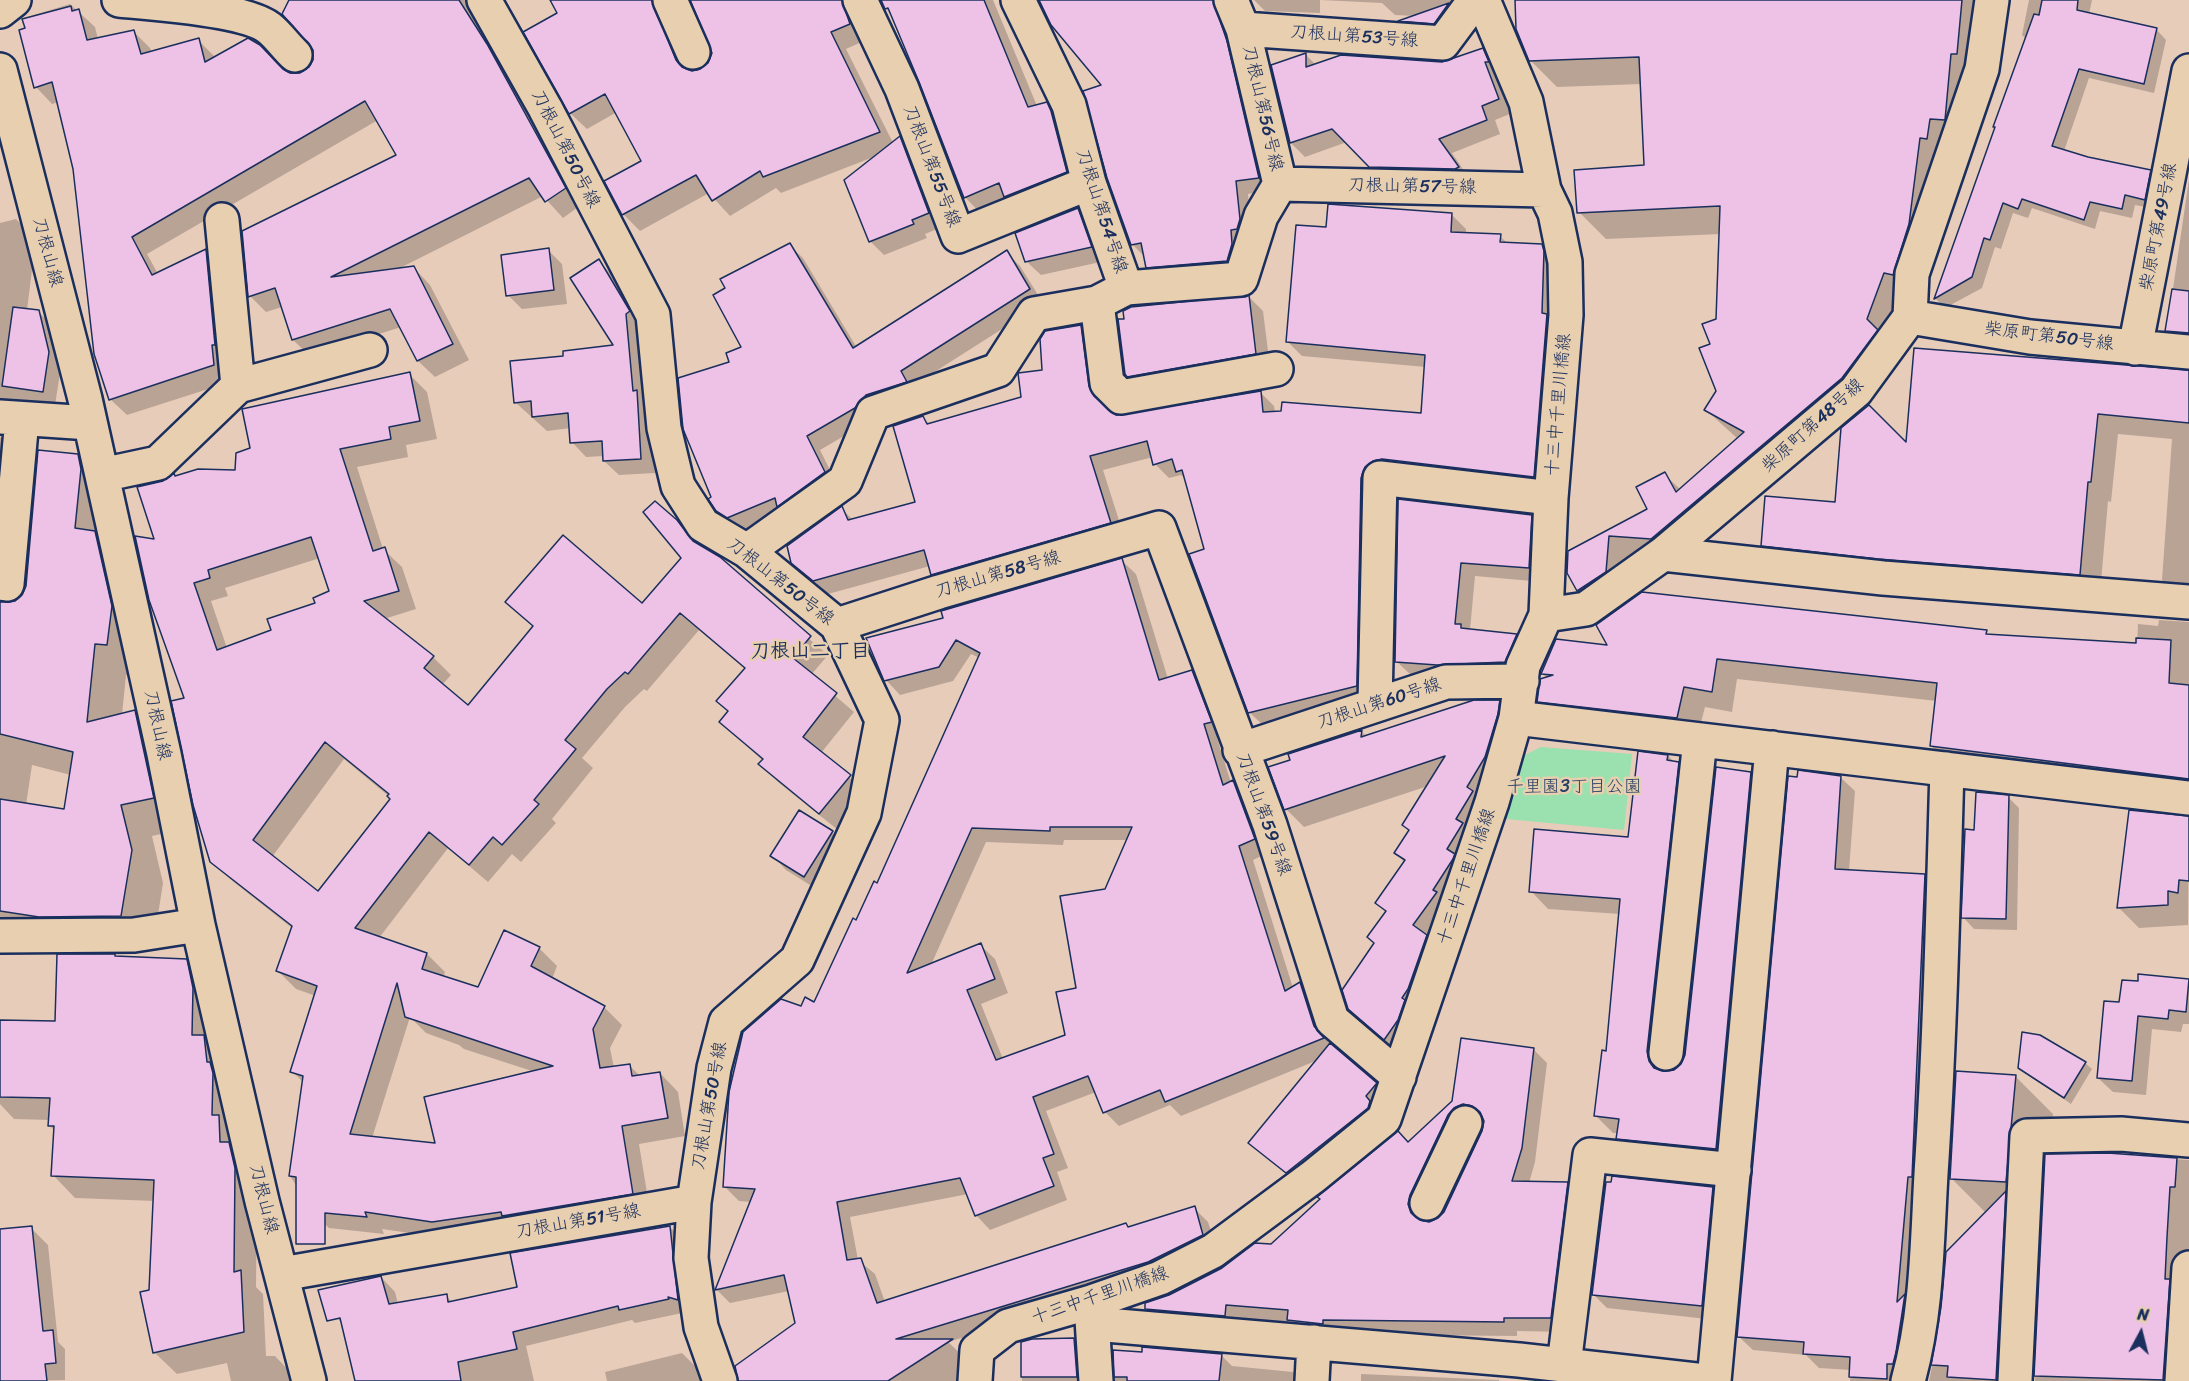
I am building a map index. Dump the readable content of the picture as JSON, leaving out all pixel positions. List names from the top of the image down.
{
  "streets": {
    "street": [
      "刀根山第53号線",
      "刀根山第56号線",
      "刀根山第50号線",
      "刀根山第55号線",
      "刀根山第57号線",
      "刀根山第54号線",
      "柴原町第49号線",
      "刀根山線",
      "柴原町第50号線",
      "十三中千里川橋線",
      "柴原町第48号線",
      "刀根山第58号線",
      "刀根山第60号線",
      "刀根山第59号線",
      "刀根山第51号線"
    ]
  },
  "crossings": [
    ["刀根山第53号線", "刀根山第56号線"],
    ["刀根山第56号線", "刀根山第57号線"],
    ["刀根山第56号線", "刀根山第54号線"],
    ["刀根山第50号線", "刀根山第54号線"],
    ["刀根山第50号線", "刀根山第58号線"],
    ["刀根山第50号線", "刀根山第51号線"],
    ["刀根山第55号線", "刀根山第54号線"],
    ["刀根山第57号線", "十三中千里川橋線"],
    ["柴原町第49号線", "柴原町第50号線"],
    ["刀根山線", "刀根山第51号線"],
    ["柴原町第50号線", "柴原町第48号線"],
    ["十三中千里川橋線", "柴原町第48号線"],
    ["十三中千里川橋線", "刀根山第60号線"],
    ["十三中千里川橋線", "刀根山第59号線"],
    ["刀根山第58号線", "刀根山第59号線"],
    ["刀根山第60号線", "刀根山第59号線"]
  ],
  "districts": ["刀根山二丁目"],
  "parks": ["千里園3丁目公園"],
  "north": "top"
}
